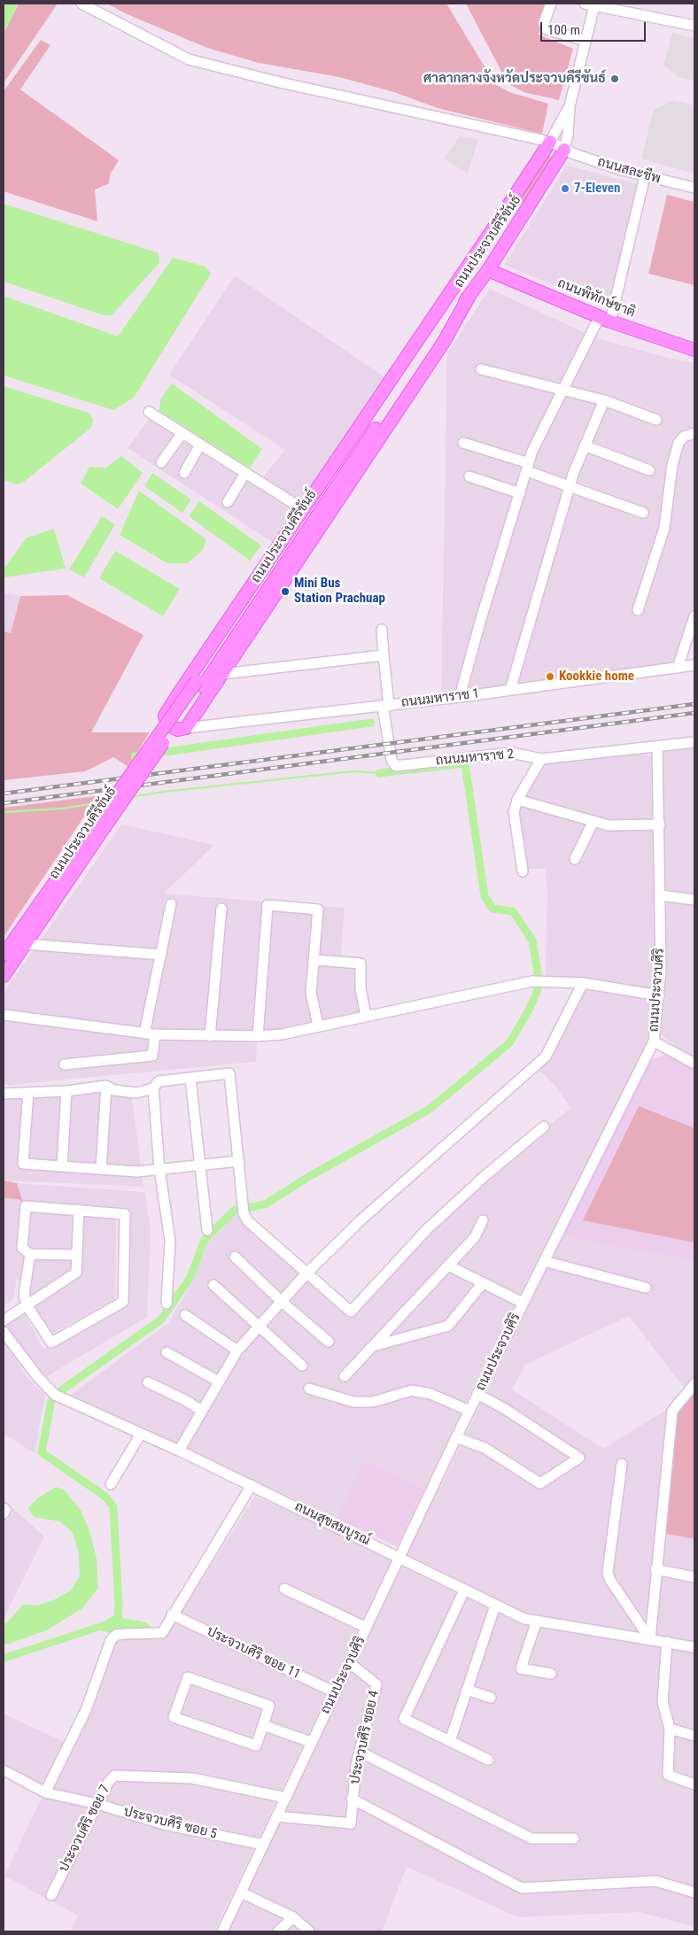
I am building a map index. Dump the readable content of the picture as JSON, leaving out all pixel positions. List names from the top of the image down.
{
  "streets": {
    "main road": ["ถนนประจวบคีรีขันธ์", "ถนนพิทักษ์ชาติ"],
    "street": [
      "ถนนสละชีพ",
      "ถนนมหาราช 1",
      "ถนนมหาราช 2",
      "ถนนประจวบศิริ",
      "ถนนสุขสมบูรณ์",
      "ประจวบศิริ ซอย 11",
      "ประจวบศิริ ซอย 4",
      "ประจวบศิริ ซอย 5",
      "ประจวบศิริ ซอย 7"
    ]
  },
  "crossings": [
    ["ถนนสละชีพ", "ถนนประจวบคีรีขันธ์"],
    ["ถนนประจวบคีรีขันธ์", "ถนนพิทักษ์ชาติ"],
    ["ถนนมหาราช 1", "ถนนมหาราช 2"],
    ["ถนนมหาราช 2", "ถนนประจวบศิริ"],
    ["ถนนประจวบศิริ", "ถนนสุขสมบูรณ์"],
    ["ถนนประจวบศิริ", "ประจวบศิริ ซอย 11"],
    ["ถนนประจวบศิริ", "ประจวบศิริ ซอย 4"],
    ["ถนนประจวบศิริ", "ประจวบศิริ ซอย 5"],
    ["ถนนประจวบศิริ", "ประจวบศิริ ซอย 7"],
    ["ประจวบศิริ ซอย 5", "ประจวบศิริ ซอย 7"]
  ],
  "places": [
    "ศาลากลางจังหวัดประจวบคีรีขันธ์",
    "7-Eleven",
    "Mini Bus Station Prachuap",
    "Kookkie home"
  ],
  "scale_bar": "100 m"
}
